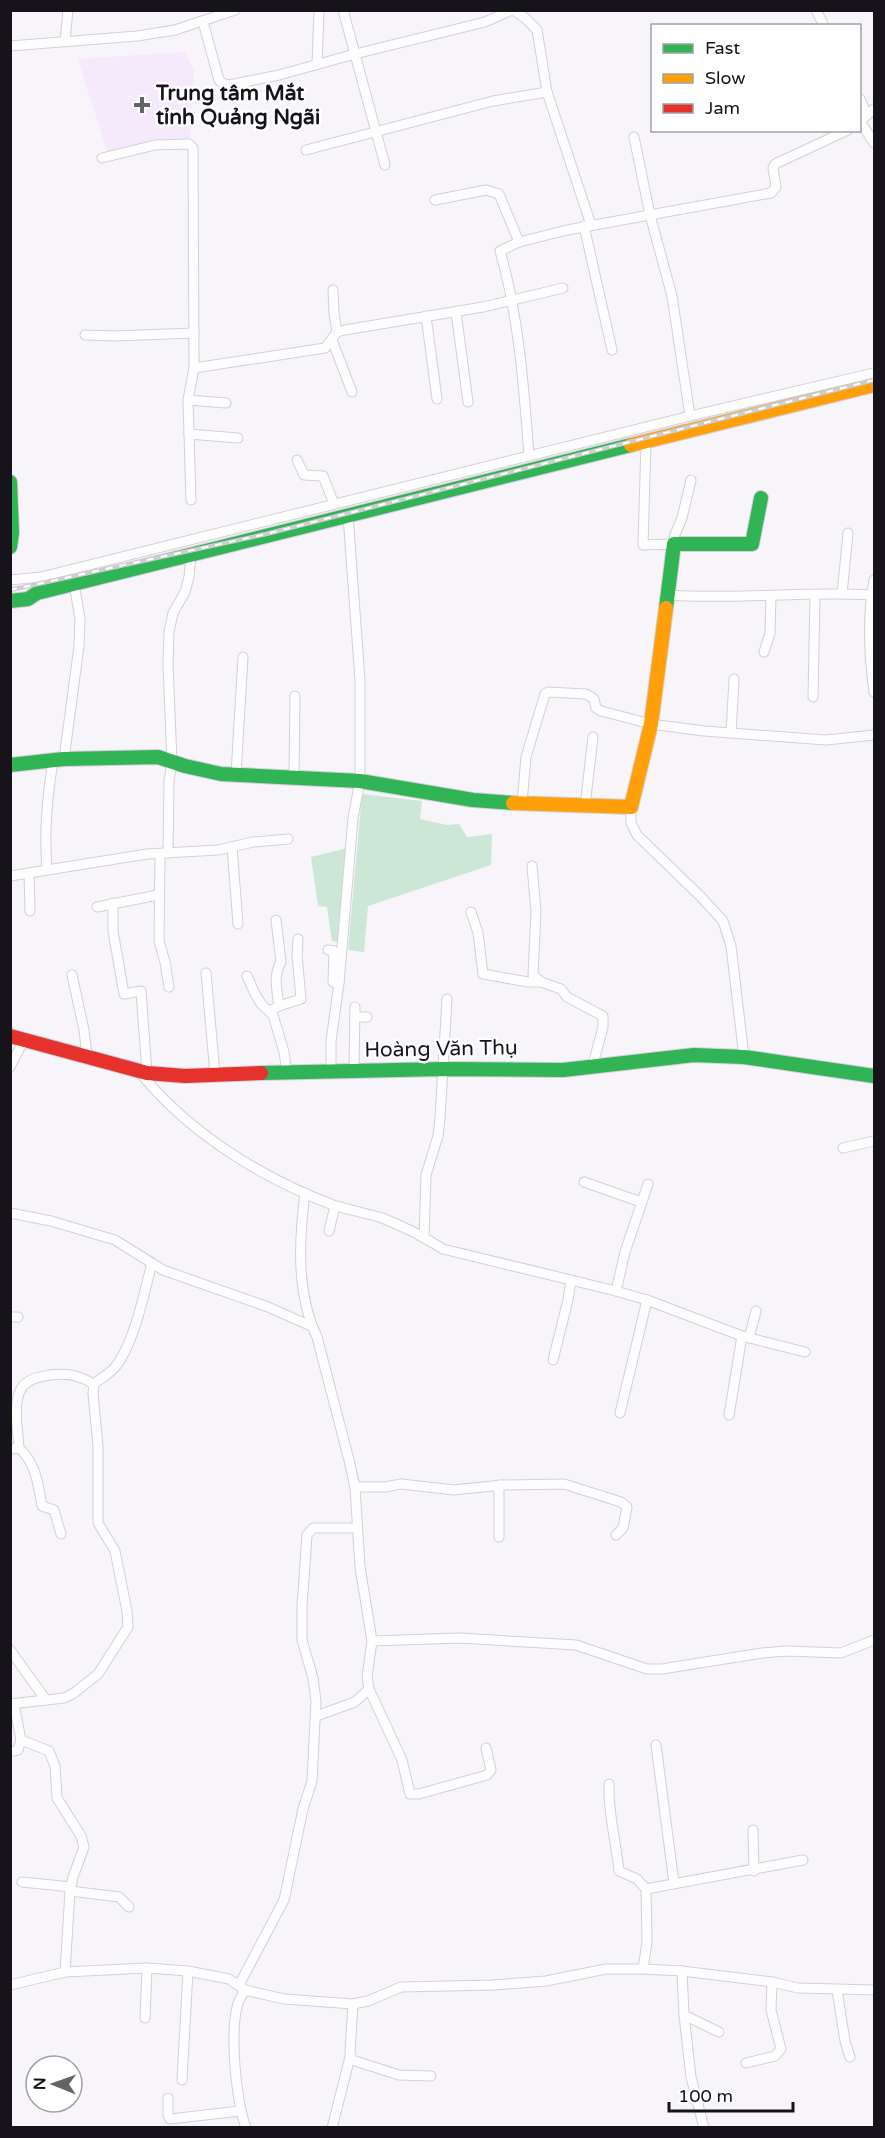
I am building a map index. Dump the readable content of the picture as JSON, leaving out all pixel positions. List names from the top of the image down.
{
  "streets": {
    "street": ["Hoàng Văn Thụ"]
  },
  "places": {
    "health": ["Trung tâm Mắt tỉnh Quảng Ngãi"]
  },
  "legend": ["Fast", "Slow", "Jam"],
  "scale_bar": "100 m",
  "north": "left"
}
